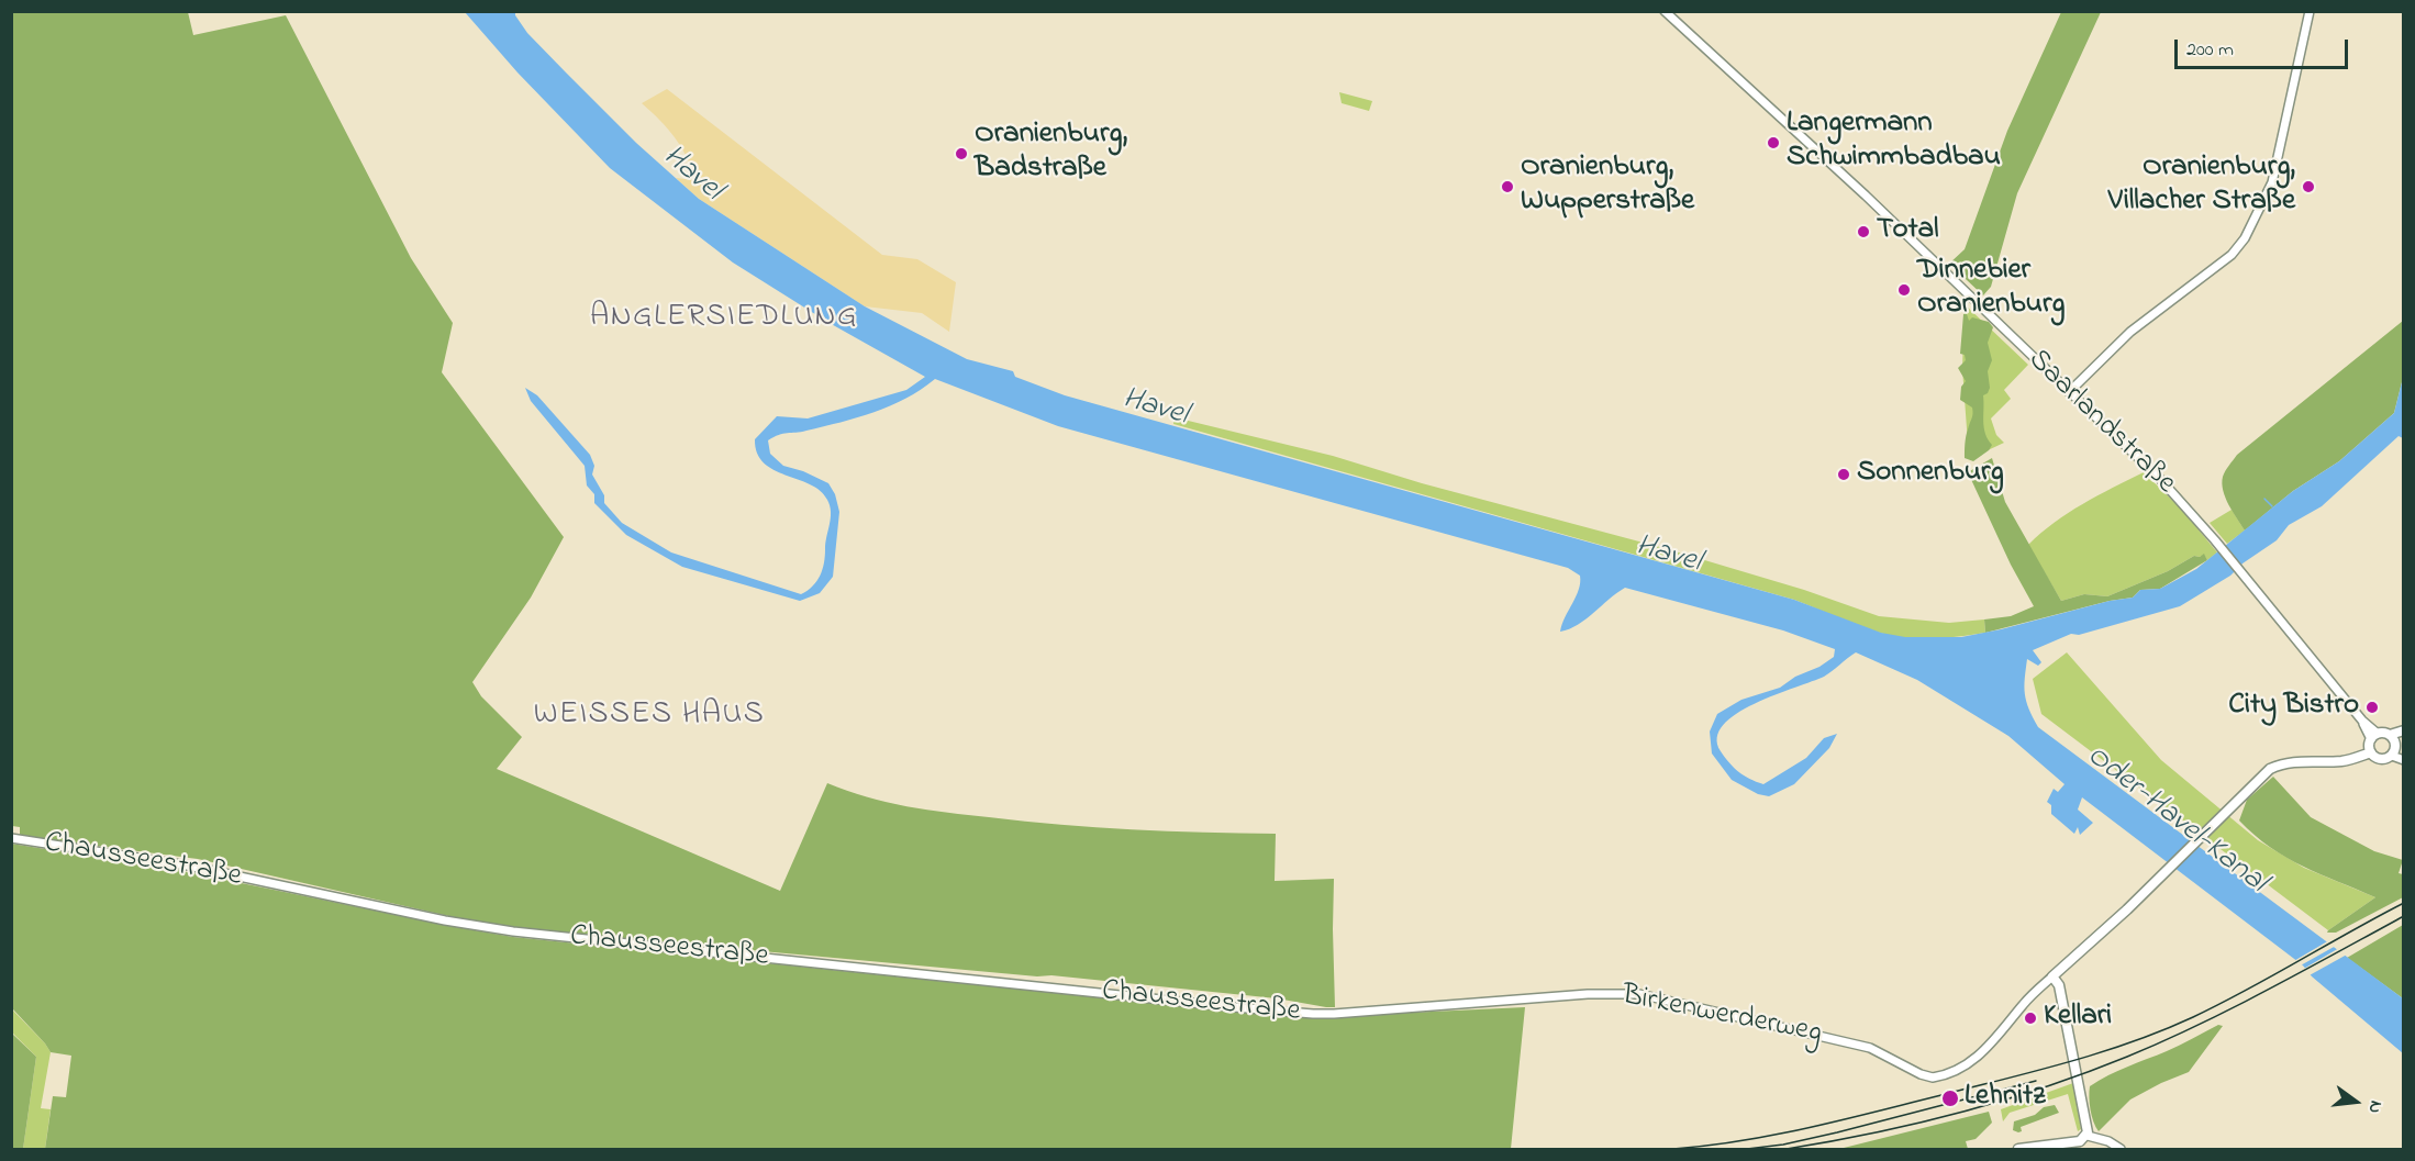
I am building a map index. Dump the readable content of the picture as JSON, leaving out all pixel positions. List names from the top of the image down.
{
  "streets": {
    "street": ["Saarlandstraße", "Chausseestraße", "Birkenwerderweg"]
  },
  "crossings": [
    ["Chausseestraße", "Birkenwerderweg"]
  ],
  "districts": ["ANGLERSIEDLUNG", "WEISSES HAUS"],
  "water": ["Havel", "Oder-Havel-Kanal"],
  "places": [
    "Langermann Schwimmbadbau",
    "Oranienburg, Badstraße",
    "Oranienburg, Wupperstraße",
    "Oranienburg, Villacher Straße",
    "Total",
    "Dinnebier Oranienburg",
    "Sonnenburg",
    "City Bistro",
    "Kellari",
    "Lehnitz"
  ],
  "scale_bar": "200 m",
  "north": "right"
}
